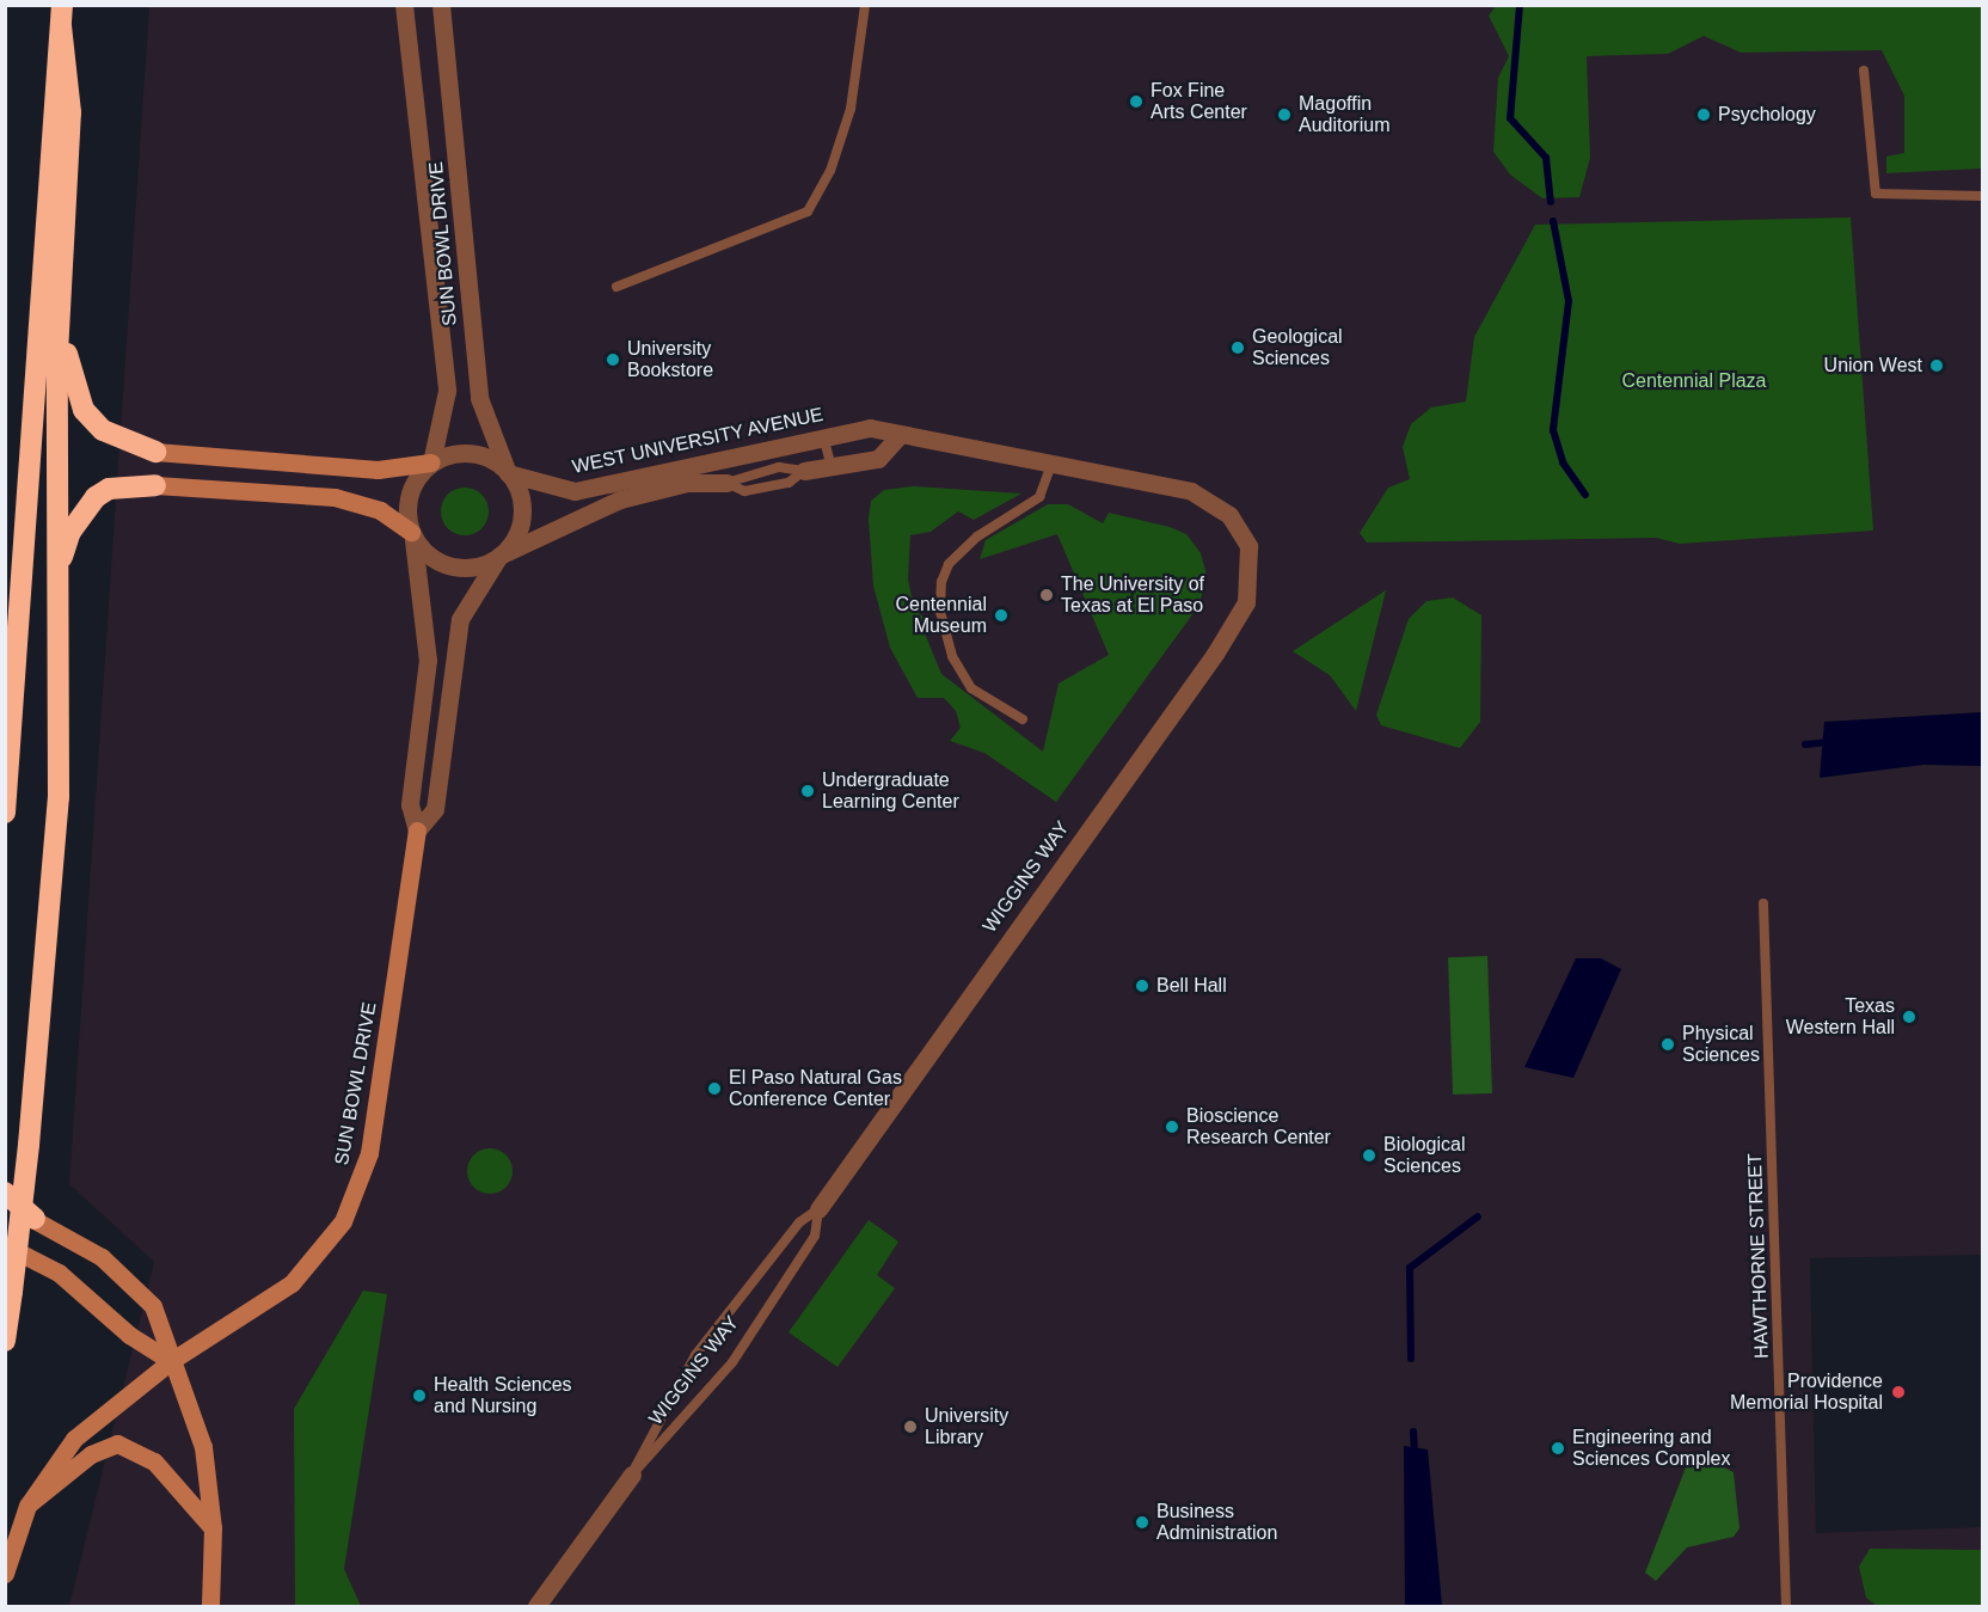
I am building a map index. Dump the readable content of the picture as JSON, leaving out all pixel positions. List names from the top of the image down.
{
  "streets": {
    "street": ["SUN BOWL DRIVE", "WEST UNIVERSITY AVENUE", "WIGGINS WAY"],
    "lane": ["HAWTHORNE STREET"]
  },
  "crossings": [
    ["SUN BOWL DRIVE", "WEST UNIVERSITY AVENUE"],
    ["WEST UNIVERSITY AVENUE", "WIGGINS WAY"]
  ],
  "parks": ["Centennial Plaza"],
  "places": [
    "Fox Fine Arts Center",
    "Magoffin Auditorium",
    "Psychology",
    "Geological Sciences",
    "University Bookstore",
    "Union West",
    "The University of Texas at El Paso",
    "Centennial Museum",
    "Undergraduate Learning Center",
    "Bell Hall",
    "Texas Western Hall",
    "Physical Sciences",
    "El Paso Natural Gas Conference Center",
    "Bioscience Research Center",
    "Biological Sciences",
    "Providence Memorial Hospital",
    "Health Sciences and Nursing",
    "University Library",
    "Engineering and Sciences Complex",
    "Business Administration"
  ]
}
